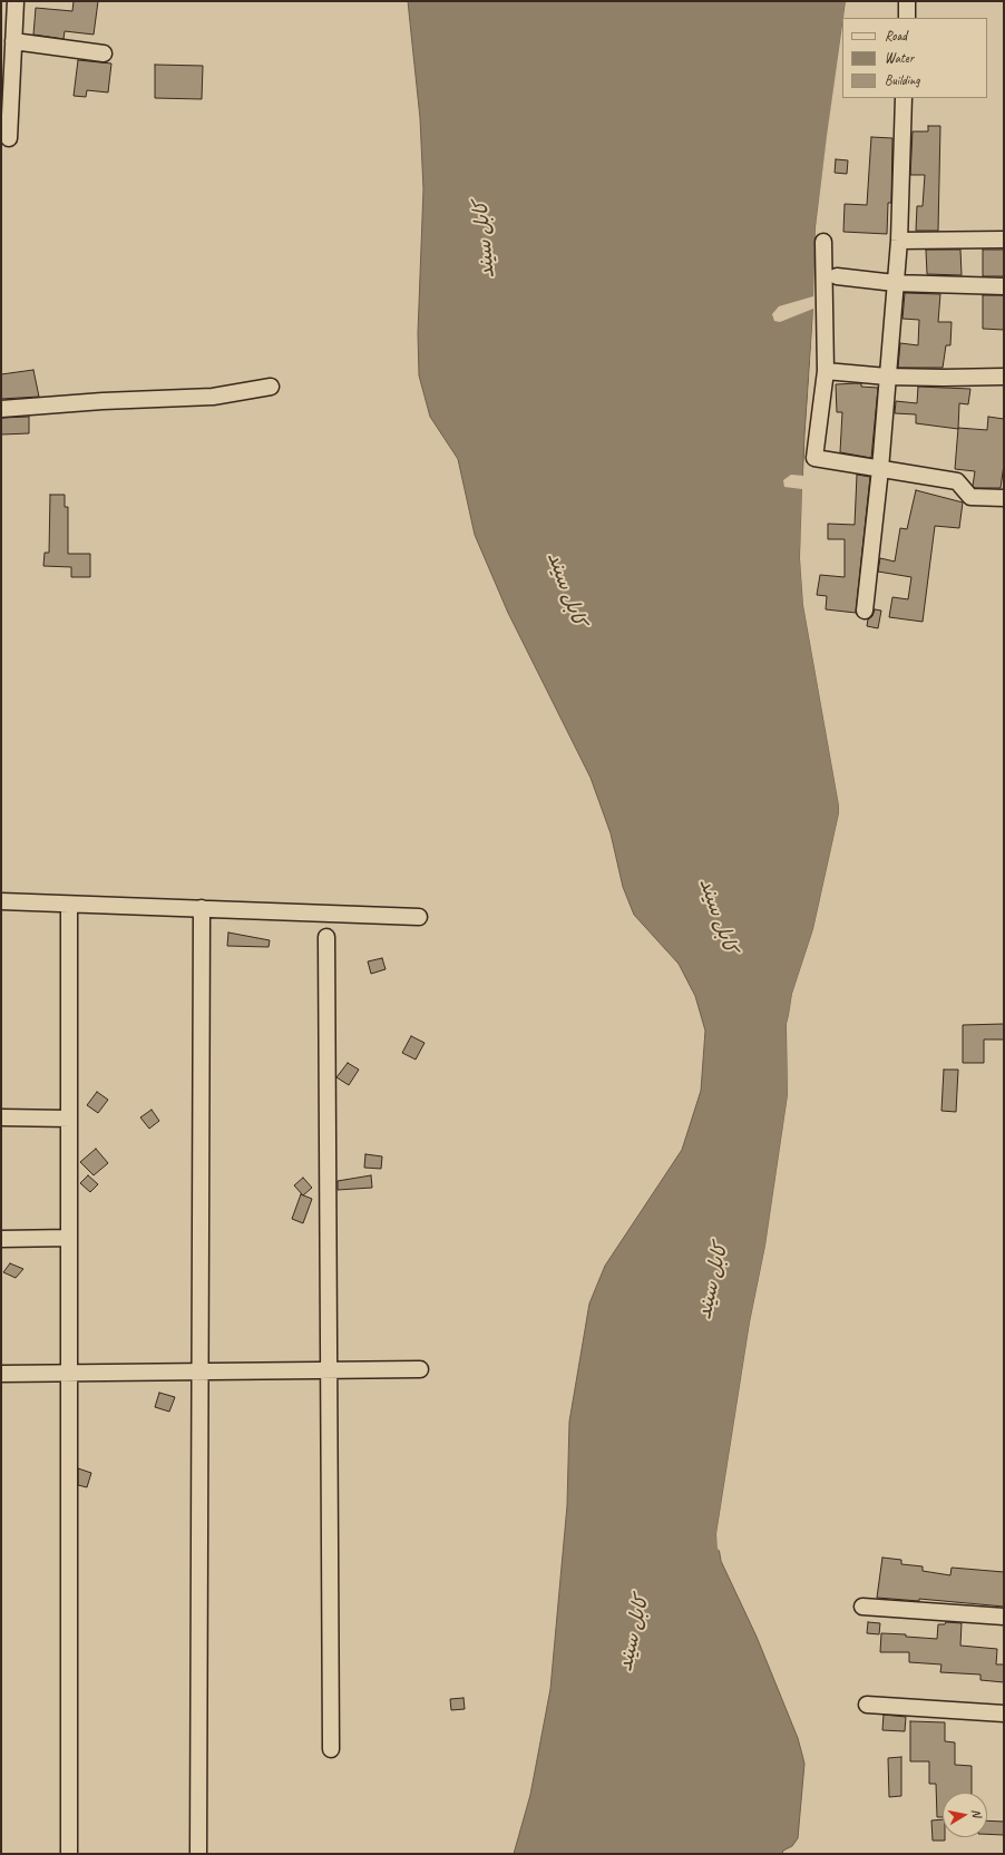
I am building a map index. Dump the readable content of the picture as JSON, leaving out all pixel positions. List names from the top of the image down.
{
  "water": ["کابل سيند"],
  "legend": ["Road", "Water", "Building"],
  "north": "right"
}
